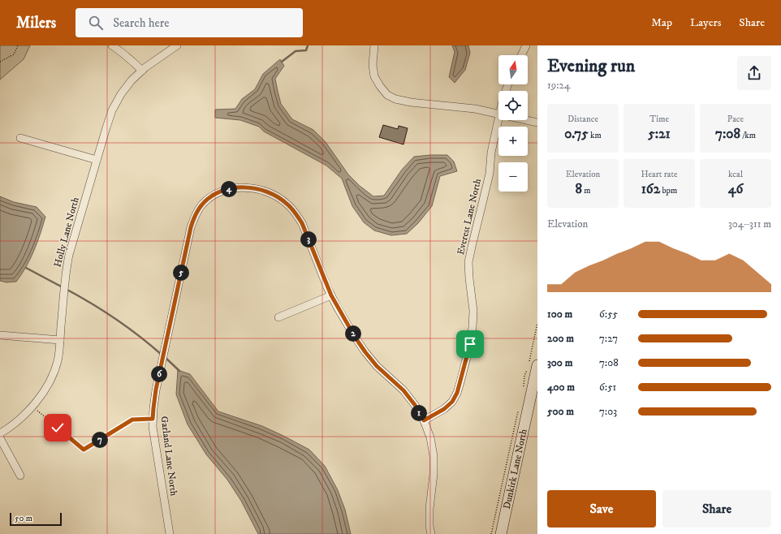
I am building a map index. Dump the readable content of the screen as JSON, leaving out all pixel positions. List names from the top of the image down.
{
  "streets": {
    "street": [
      "Everest Lane North",
      "Holly Lane North",
      "Garland Lane North",
      "Dunkirk Lane North"
    ]
  },
  "scale_bar": "50 m",
  "north": "top",
  "page": {
    "header": "Milers",
    "search": "Search here",
    "nav": ["Map", "Layers", "Share"],
    "heading": ["Evening run", "19:24"],
    "map_buttons": ["+", "−"],
    "stats": [
      ["Distance", "0.75 km"],
      ["Time", "5:21"],
      ["Pace", "7:08 /km"],
      ["Elevation", "8 m"],
      ["Heart rate", "162 bpm"],
      ["kcal", "46"]
    ],
    "pins": [
      "4",
      "3",
      "5",
      "2",
      "6",
      "1",
      "7"
    ],
    "chart": ["Elevation", "304–311 m"],
    "list": [
      {
        "name": "100 m",
        "note": "6:55"
      },
      {
        "name": "200 m",
        "note": "7:27"
      },
      {
        "name": "300 m",
        "note": "7:08"
      },
      {
        "name": "400 m",
        "note": "6:51"
      },
      {
        "name": "500 m",
        "note": "7:03"
      }
    ],
    "buttons": ["Save", "Share"],
    "scale": "50 m"
  }
}
